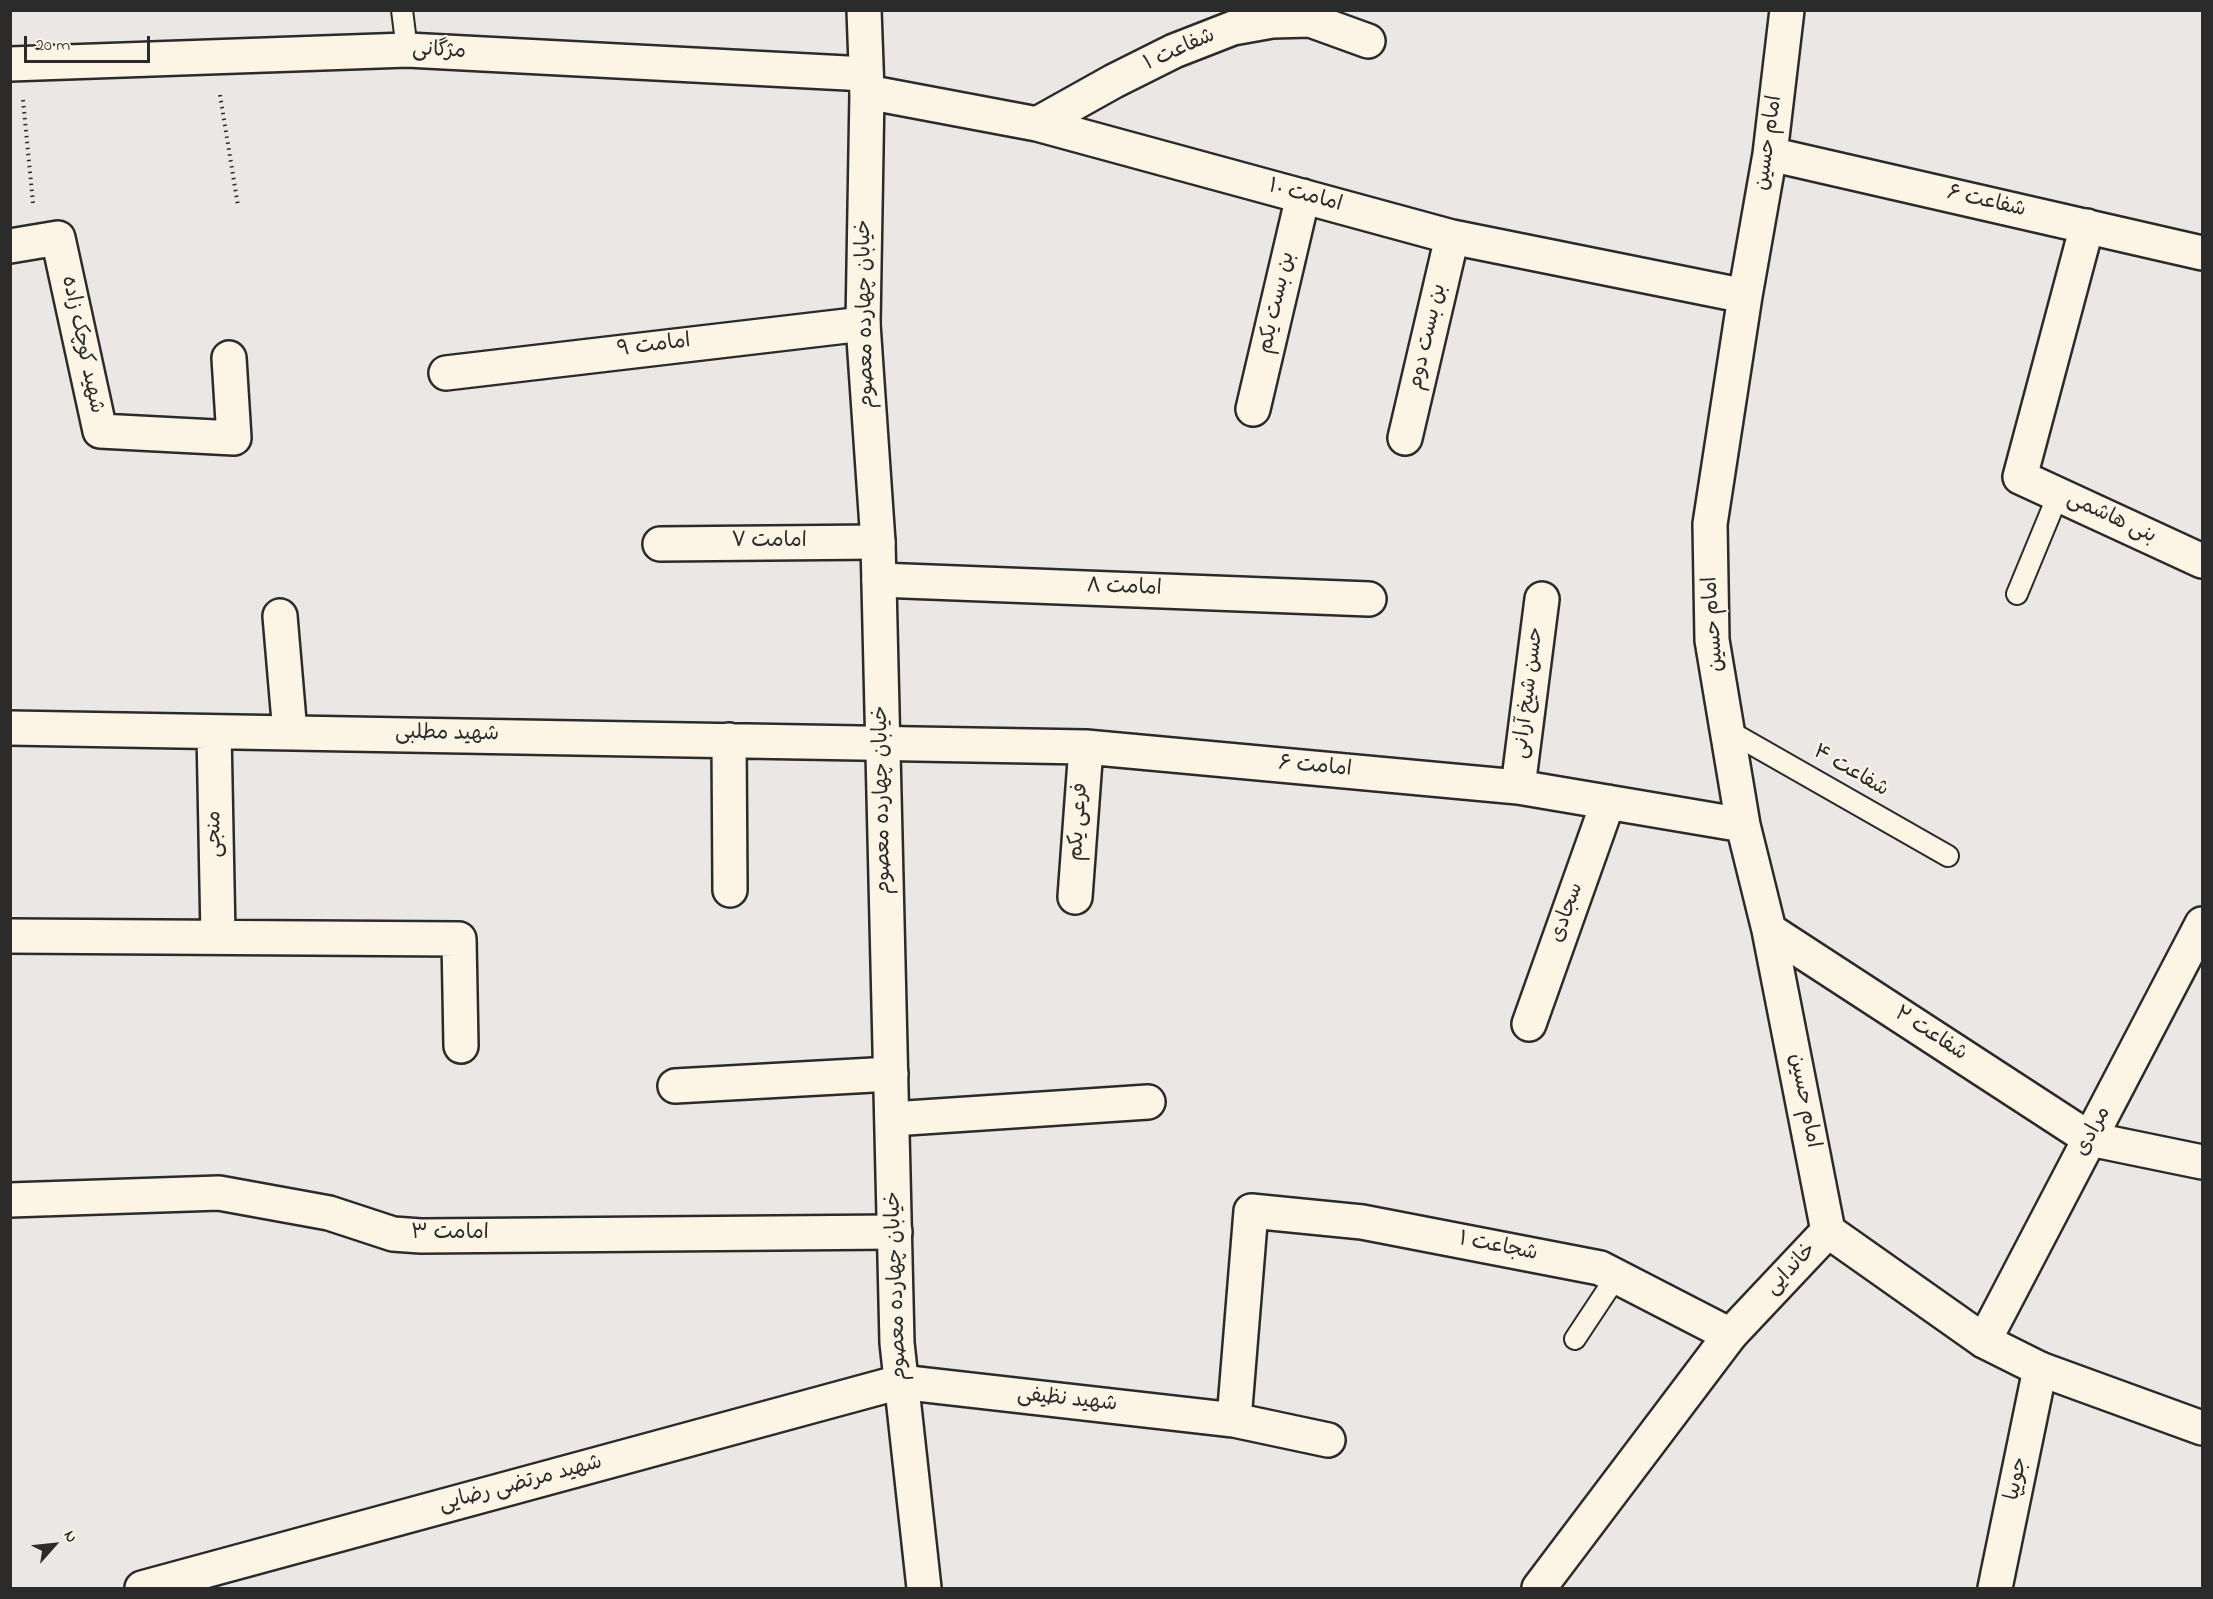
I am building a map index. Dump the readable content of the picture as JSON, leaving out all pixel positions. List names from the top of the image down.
{
  "streets": {
    "street": [
      "شفاعت ۱",
      "مژگانی",
      "امام حسین",
      "امامت ۱۰",
      "شفاعت ۶",
      "بن بست یکم",
      "خیابان چهارده معصوم",
      "بن بست دوم",
      "شهید کوچک زاده",
      "امامت ۹",
      "بنی هاشمی",
      "امامت ۷",
      "امامت ۸",
      "حسن شیخ آرانی",
      "شهید مطلبی",
      "امامت ۶",
      "فرعی یکم",
      "منجی",
      "سجادی",
      "شفاعت ۲",
      "مرادی",
      "امامت ۳",
      "شجاعت ۱",
      "خاندایی",
      "شهید نظیفی",
      "جویپا",
      "شهید مرتضی رضایی"
    ],
    "lane": ["شفاعت ۴"]
  },
  "crossings": [
    ["شفاعت ۱", "امامت ۱۰"],
    ["مژگانی", "امامت ۱۰"],
    ["مژگانی", "خیابان چهارده معصوم"],
    ["امام حسین", "امامت ۱۰"],
    ["امام حسین", "شفاعت ۶"],
    ["امام حسین", "امامت ۶"],
    ["امام حسین", "شفاعت ۴"],
    ["امام حسین", "شفاعت ۲"],
    ["امام حسین", "خاندایی"],
    ["امامت ۱۰", "بن بست یکم"],
    ["امامت ۱۰", "خیابان چهارده معصوم"],
    ["امامت ۱۰", "بن بست دوم"],
    ["شفاعت ۶", "بنی هاشمی"],
    ["خیابان چهارده معصوم", "امامت ۹"],
    ["خیابان چهارده معصوم", "امامت ۷"],
    ["خیابان چهارده معصوم", "امامت ۸"],
    ["خیابان چهارده معصوم", "شهید مطلبی"],
    ["خیابان چهارده معصوم", "امامت ۶"],
    ["خیابان چهارده معصوم", "امامت ۳"],
    ["خیابان چهارده معصوم", "شهید نظیفی"],
    ["خیابان چهارده معصوم", "شهید مرتضی رضایی"],
    ["حسن شیخ آرانی", "امامت ۶"],
    ["شهید مطلبی", "امامت ۶"],
    ["شهید مطلبی", "منجی"],
    ["امامت ۶", "فرعی یکم"],
    ["امامت ۶", "سجادی"],
    ["شفاعت ۲", "مرادی"],
    ["مرادی", "خاندایی"],
    ["شجاعت ۱", "خاندایی"],
    ["شجاعت ۱", "شهید نظیفی"],
    ["خاندایی", "جویپا"],
    ["شهید نظیفی", "شهید مرتضی رضایی"]
  ],
  "scale_bar": "20 m",
  "north": "top right"
}
